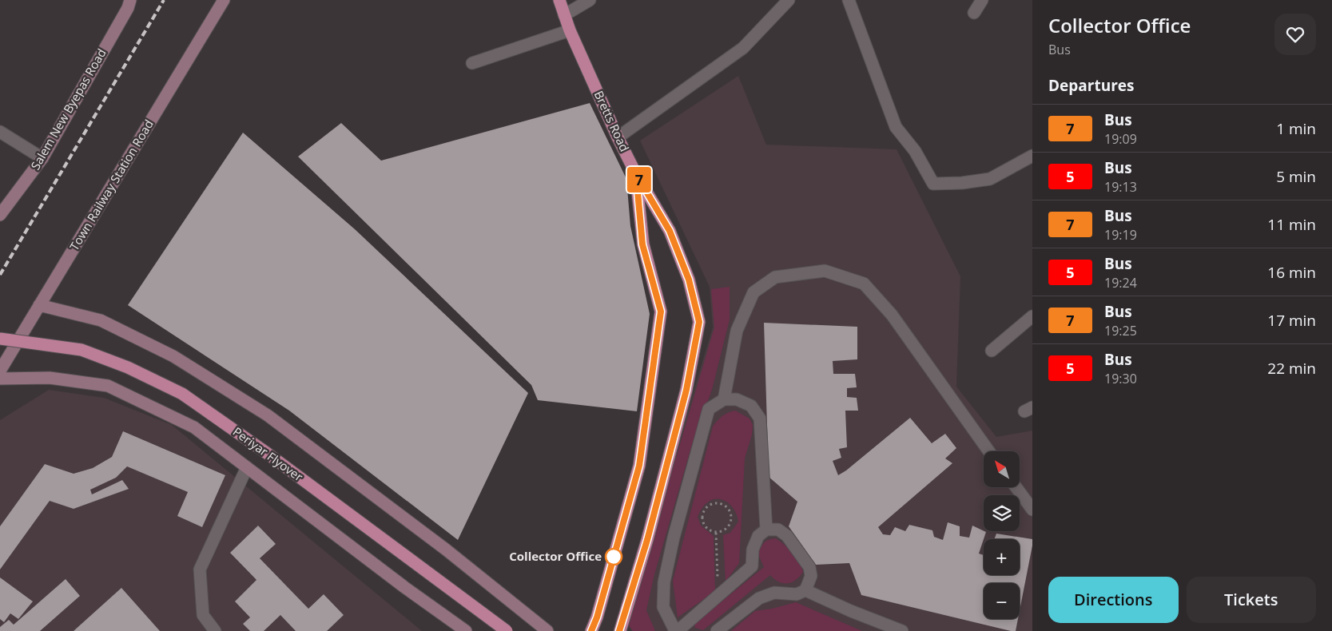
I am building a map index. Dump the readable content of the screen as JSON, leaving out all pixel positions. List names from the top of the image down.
{
  "streets": {
    "main road": ["Bretts Road", "Periyar Flyover"],
    "street": ["Salem New Byepas Road", "Town Railway Station Road"]
  },
  "places": ["Collector Office"],
  "lines": ["bus line 7"],
  "north": "top left",
  "page": {
    "on_map": "7",
    "heading": [
      ["Collector Office", "Bus"],
      "Departures"
    ],
    "list": [
      {
        "mark": "7",
        "name": "Bus",
        "note": "19:09",
        "value": "1 min"
      },
      {
        "mark": "5",
        "name": "Bus",
        "note": "19:13",
        "value": "5 min"
      },
      {
        "mark": "7",
        "name": "Bus",
        "note": "19:19",
        "value": "11 min"
      },
      {
        "mark": "5",
        "name": "Bus",
        "note": "19:24",
        "value": "16 min"
      },
      {
        "mark": "7",
        "name": "Bus",
        "note": "19:25",
        "value": "17 min"
      },
      {
        "mark": "5",
        "name": "Bus",
        "note": "19:30",
        "value": "22 min"
      }
    ],
    "map_buttons": ["+", "−"],
    "buttons": ["Directions", "Tickets"]
  }
}
